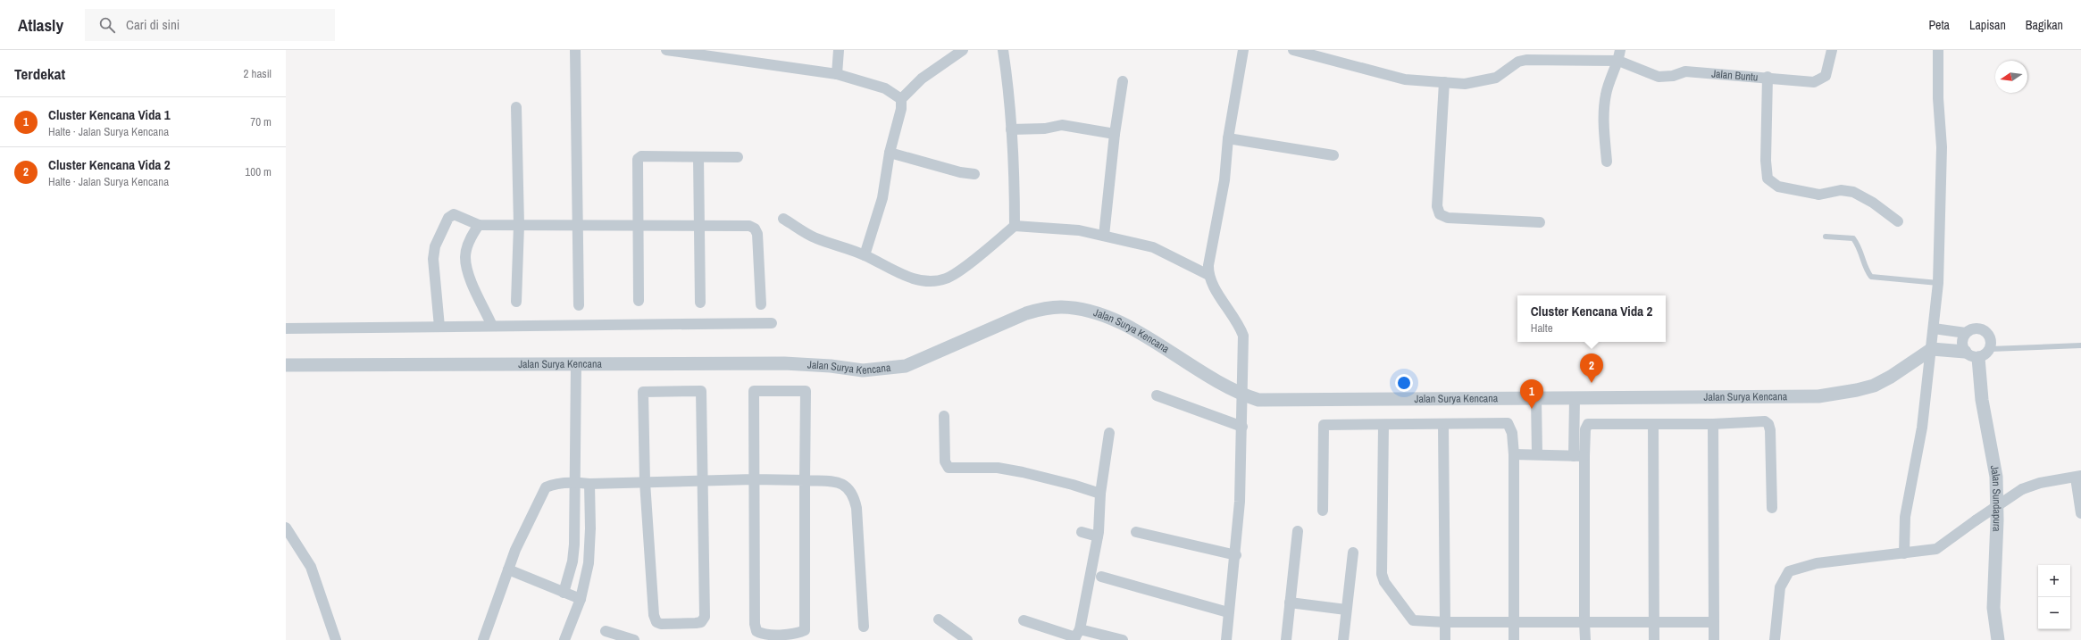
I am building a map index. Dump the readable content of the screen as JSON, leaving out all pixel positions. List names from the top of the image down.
{
  "streets": {
    "street": ["Jalan Buntu", "Jalan Surya Kencana", "Jalan Sundapura"]
  },
  "north": "left",
  "page": {
    "header": "Atlasly",
    "search": "Cari di sini",
    "nav": ["Peta", "Lapisan", "Bagikan"],
    "heading": ["Terdekat", "2 hasil"],
    "list": [
      {
        "mark": "1",
        "name": "Cluster Kencana Vida 1",
        "note": "Halte · Jalan Surya Kencana",
        "value": "70 m"
      },
      {
        "mark": "2",
        "name": "Cluster Kencana Vida 2",
        "note": "Halte · Jalan Surya Kencana",
        "value": "100 m"
      }
    ],
    "popup": ["Cluster Kencana Vida 2", "Halte"],
    "pins": ["2", "1"],
    "map_buttons": ["+", "−"]
  }
}
